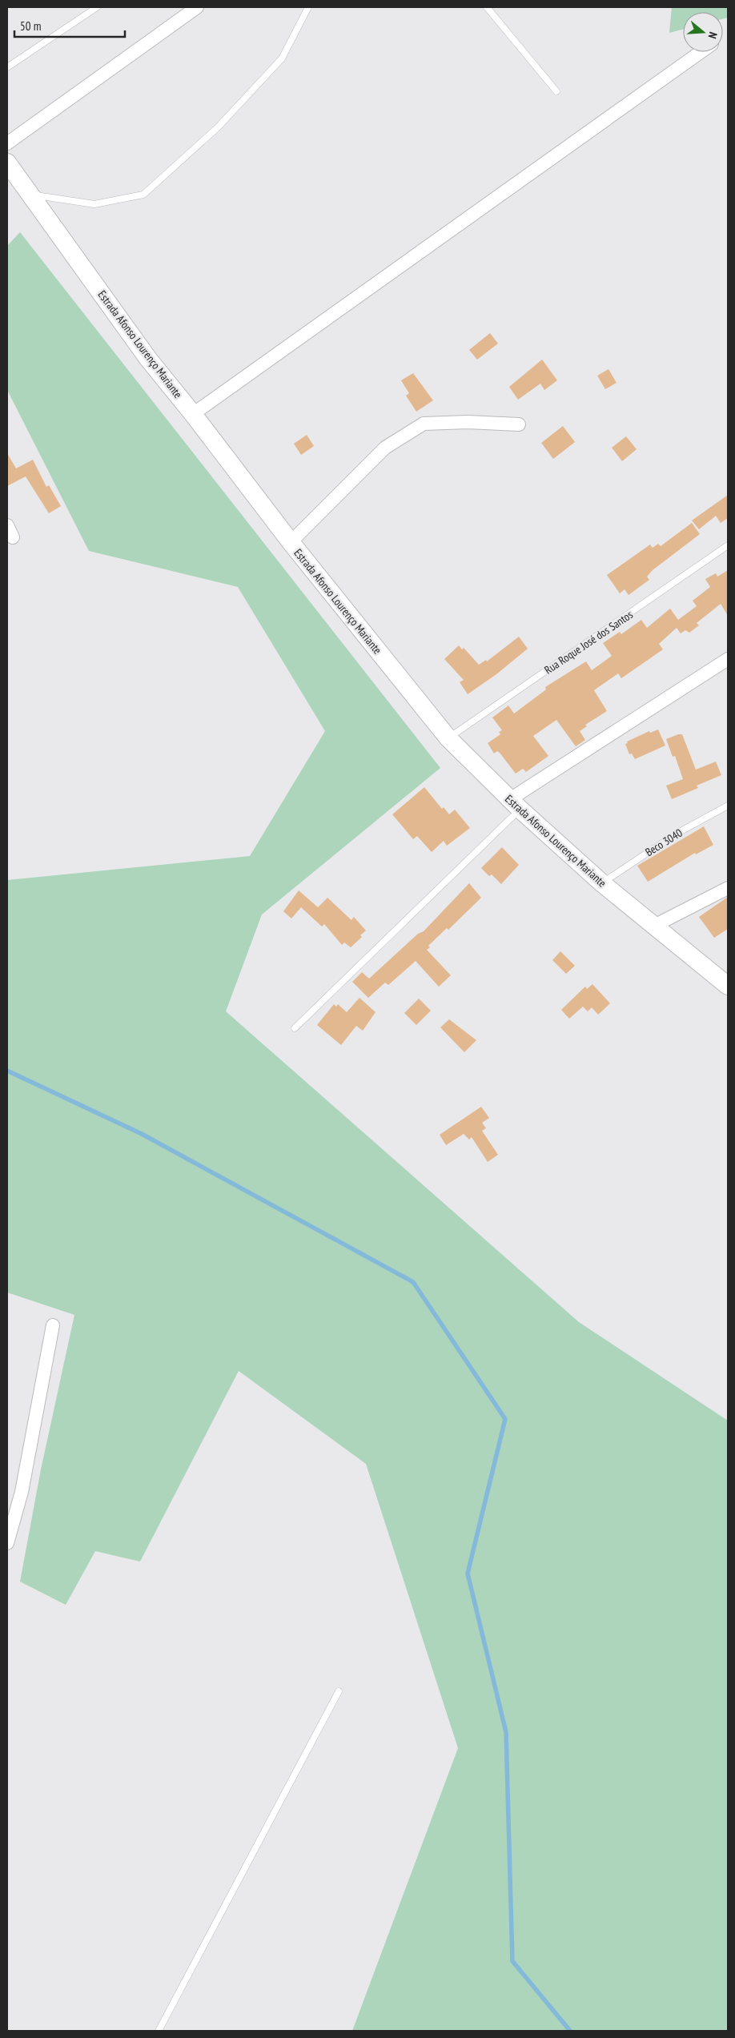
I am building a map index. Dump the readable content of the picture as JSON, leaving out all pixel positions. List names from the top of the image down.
{
  "streets": {
    "main road": ["Estrada Afonso Lourenço Mariante"],
    "lane": ["Rua Roque José dos Santos", "Beco 3040"]
  },
  "crossings": [
    ["Estrada Afonso Lourenço Mariante", "Rua Roque José dos Santos"],
    ["Estrada Afonso Lourenço Mariante", "Beco 3040"]
  ],
  "scale_bar": "50 m",
  "north": "right"
}
